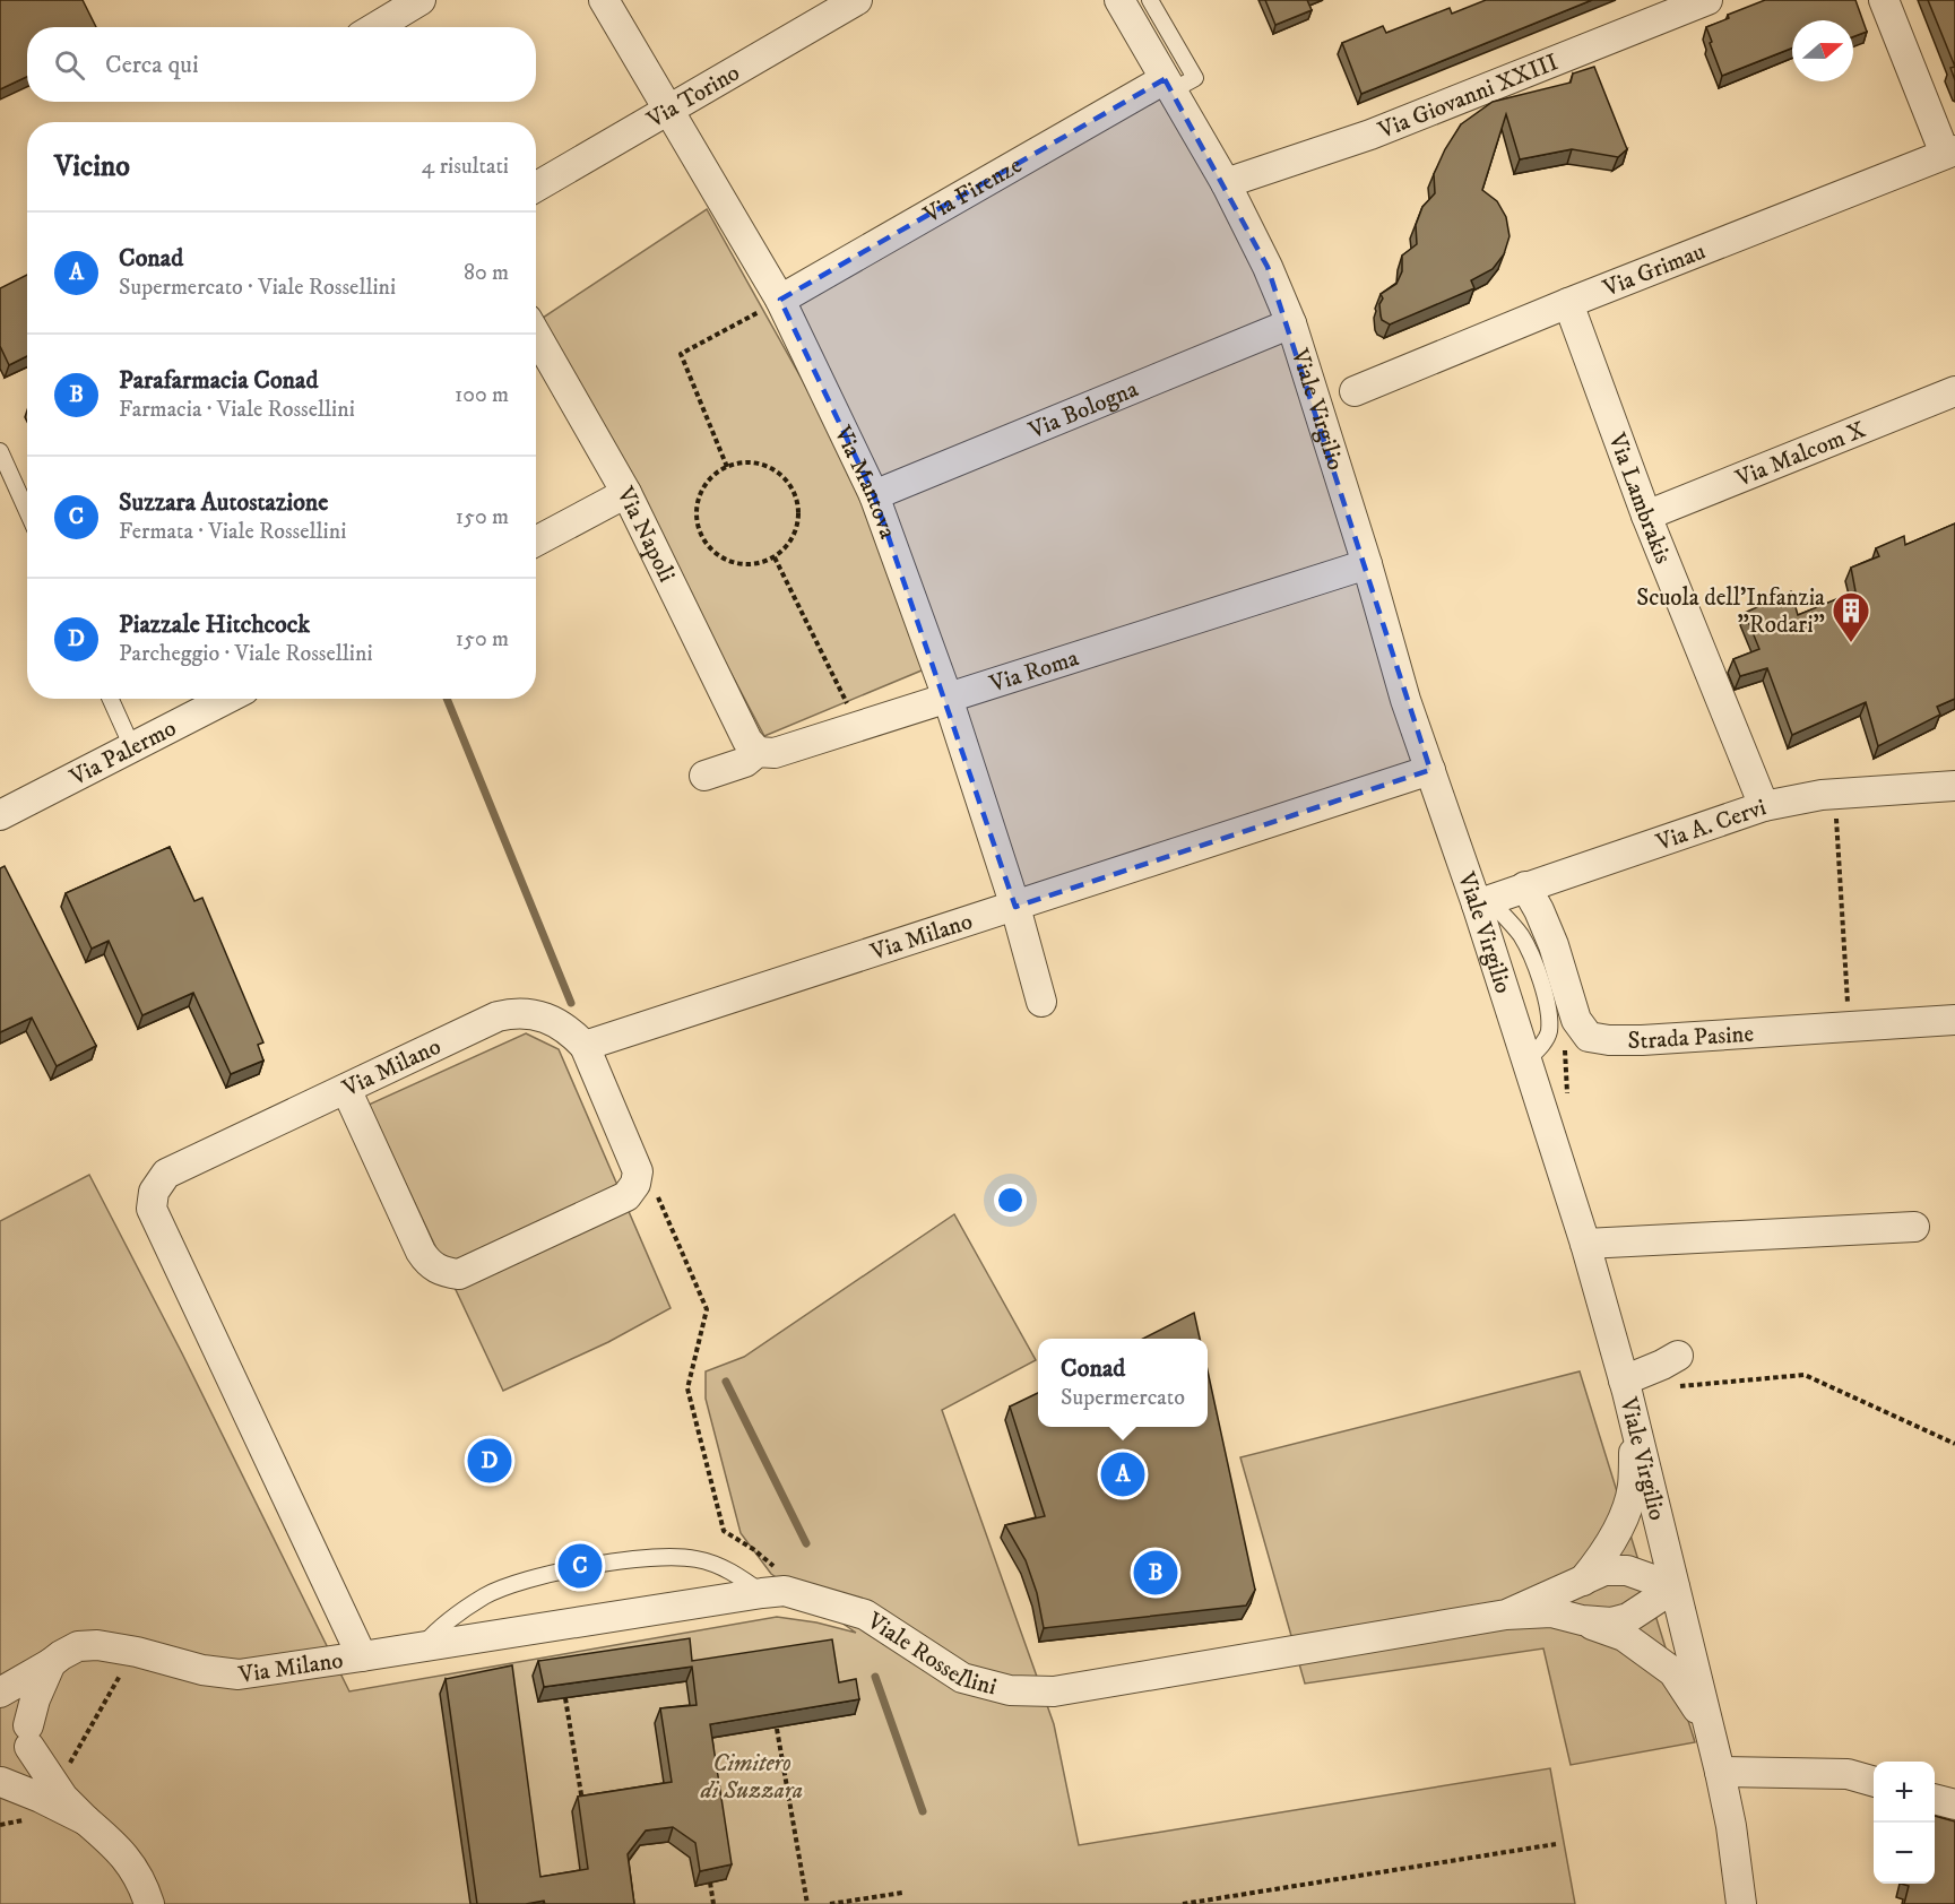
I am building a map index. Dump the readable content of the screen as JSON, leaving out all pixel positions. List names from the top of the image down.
{
  "streets": {
    "street": [
      "Via Giovanni XXIII",
      "Via Torino",
      "Via Firenze",
      "Via Grimau",
      "Via Bologna",
      "Viale Virgilio",
      "Via Malcom X",
      "Via Mantova",
      "Via Lambrakis",
      "Via Napoli",
      "Via Roma",
      "Via Palermo",
      "Via A. Cervi",
      "Via Milano",
      "Strada Pasine",
      "Viale Rossellini"
    ]
  },
  "crossings": [
    ["Via Giovanni XXIII", "Viale Virgilio"],
    ["Via Torino", "Via Mantova"],
    ["Via Firenze", "Viale Virgilio"],
    ["Via Firenze", "Via Mantova"],
    ["Via Grimau", "Via Lambrakis"],
    ["Via Bologna", "Viale Virgilio"],
    ["Via Bologna", "Via Mantova"],
    ["Viale Virgilio", "Via Roma"],
    ["Viale Virgilio", "Via A. Cervi"],
    ["Viale Virgilio", "Via Milano"],
    ["Via Malcom X", "Via Lambrakis"],
    ["Via Mantova", "Via Roma"],
    ["Via Mantova", "Via Milano"],
    ["Via Lambrakis", "Via A. Cervi"],
    ["Via Napoli", "Via Roma"],
    ["Via A. Cervi", "Strada Pasine"],
    ["Via Milano", "Viale Rossellini"]
  ],
  "parks": ["Cimitero di Suzzara"],
  "places": {
    "building": ["Scuola dell'Infanzia \"Rodari\""]
  },
  "north": "right",
  "page": {
    "search": "Cerca qui",
    "heading": ["Vicino", "4 risultati"],
    "list": [
      {
        "mark": "A",
        "name": "Conad",
        "note": "Supermercato · Viale Rossellini",
        "value": "80 m"
      },
      {
        "mark": "B",
        "name": "Parafarmacia Conad",
        "note": "Farmacia · Viale Rossellini",
        "value": "100 m"
      },
      {
        "mark": "C",
        "name": "Suzzara Autostazione",
        "note": "Fermata · Viale Rossellini",
        "value": "150 m"
      },
      {
        "mark": "D",
        "name": "Piazzale Hitchcock",
        "note": "Parcheggio · Viale Rossellini",
        "value": "150 m"
      }
    ],
    "popup": ["Conad", "Supermercato"],
    "pins": [
      "D",
      "A",
      "C",
      "B"
    ],
    "map_buttons": ["+", "−"]
  }
}
